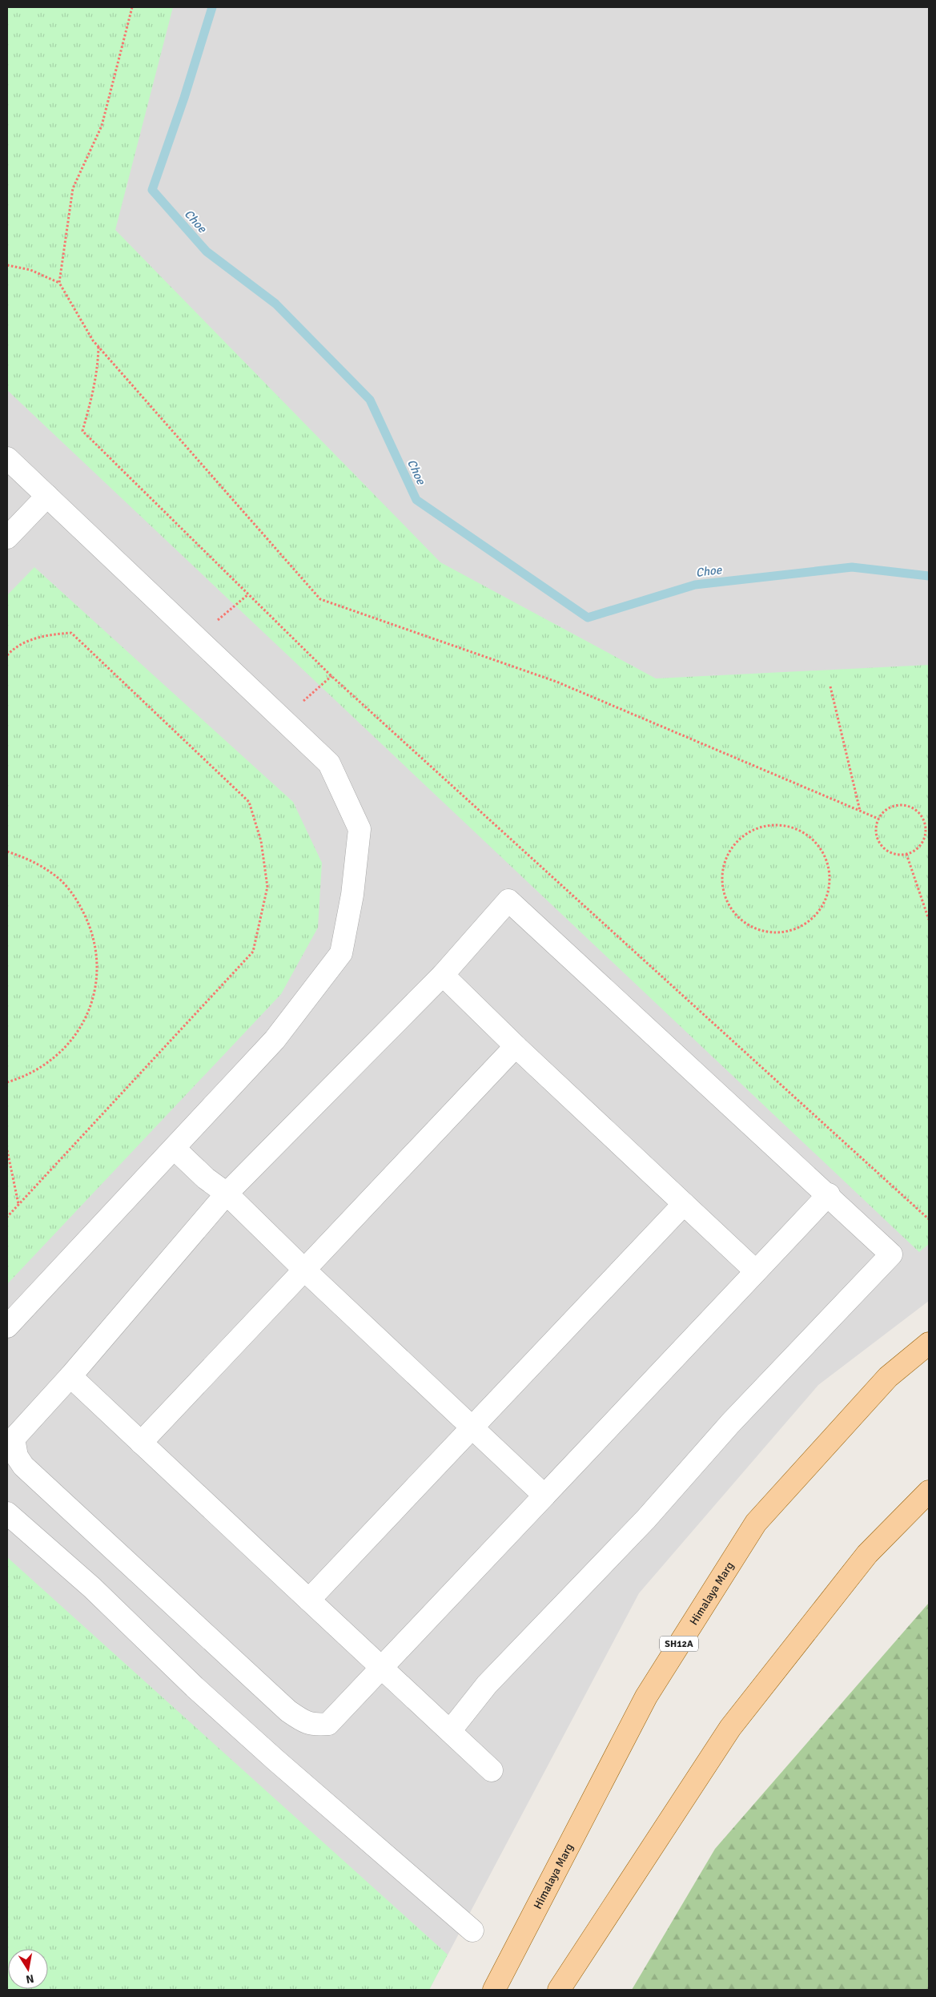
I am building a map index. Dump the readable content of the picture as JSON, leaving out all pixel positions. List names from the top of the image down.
{
  "streets": {
    "main road": ["Himalaya Marg", "SH12A"]
  },
  "water": ["Choe"],
  "north": "bottom"
}
